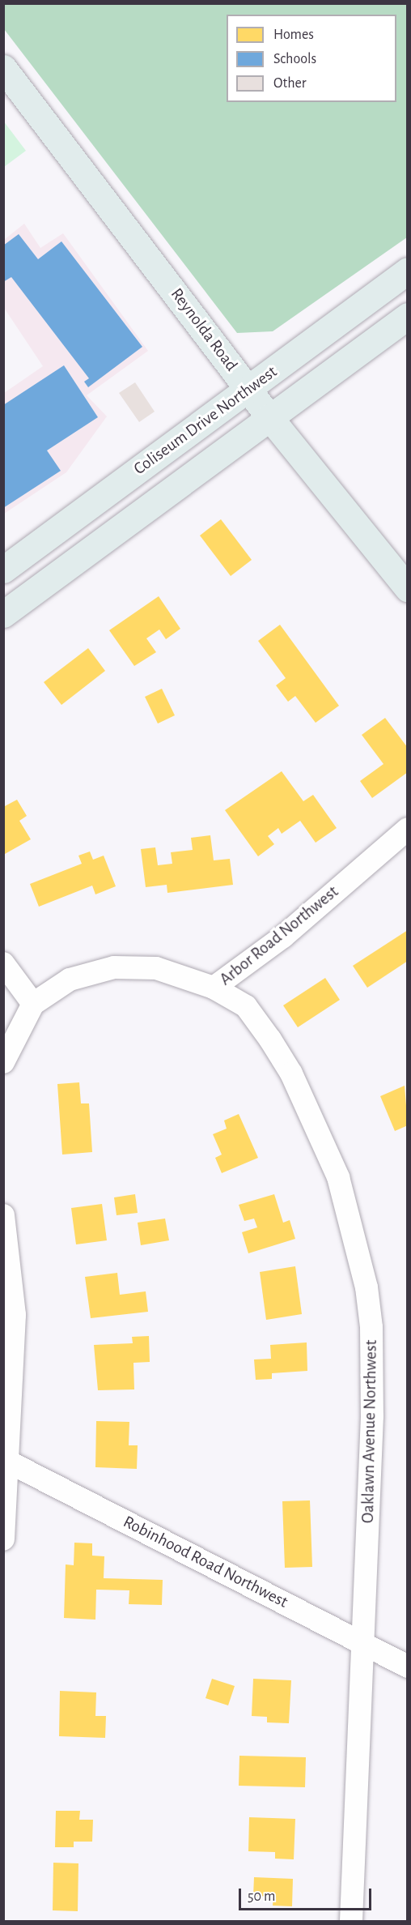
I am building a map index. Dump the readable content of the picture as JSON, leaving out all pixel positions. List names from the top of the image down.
{
  "streets": {
    "main road": ["Reynolda Road", "Coliseum Drive Northwest"],
    "street": ["Arbor Road Northwest", "Oaklawn Avenue Northwest", "Robinhood Road Northwest"]
  },
  "crossings": [
    ["Reynolda Road", "Coliseum Drive Northwest"],
    ["Arbor Road Northwest", "Oaklawn Avenue Northwest"],
    ["Oaklawn Avenue Northwest", "Robinhood Road Northwest"]
  ],
  "legend": ["Homes", "Schools", "Other"],
  "scale_bar": "50 m"
}
